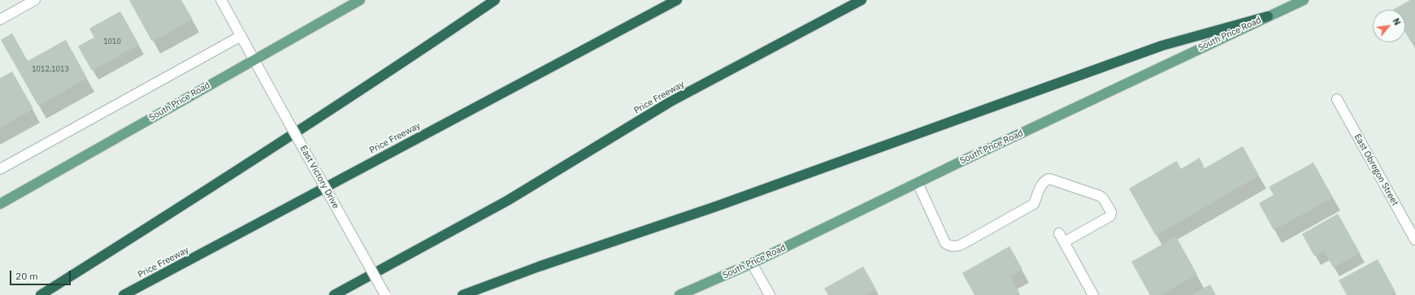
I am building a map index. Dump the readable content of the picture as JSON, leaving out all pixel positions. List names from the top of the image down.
{
  "streets": {
    "highway": ["Price Freeway"],
    "main road": ["South Price Road"],
    "street": ["East Obregon Street", "East Victory Drive"]
  },
  "crossings": [
    ["South Price Road", "East Victory Drive"]
  ],
  "house_numbers": ["1010", "1012,1013"],
  "scale_bar": "20 m",
  "north": "top right"
}
